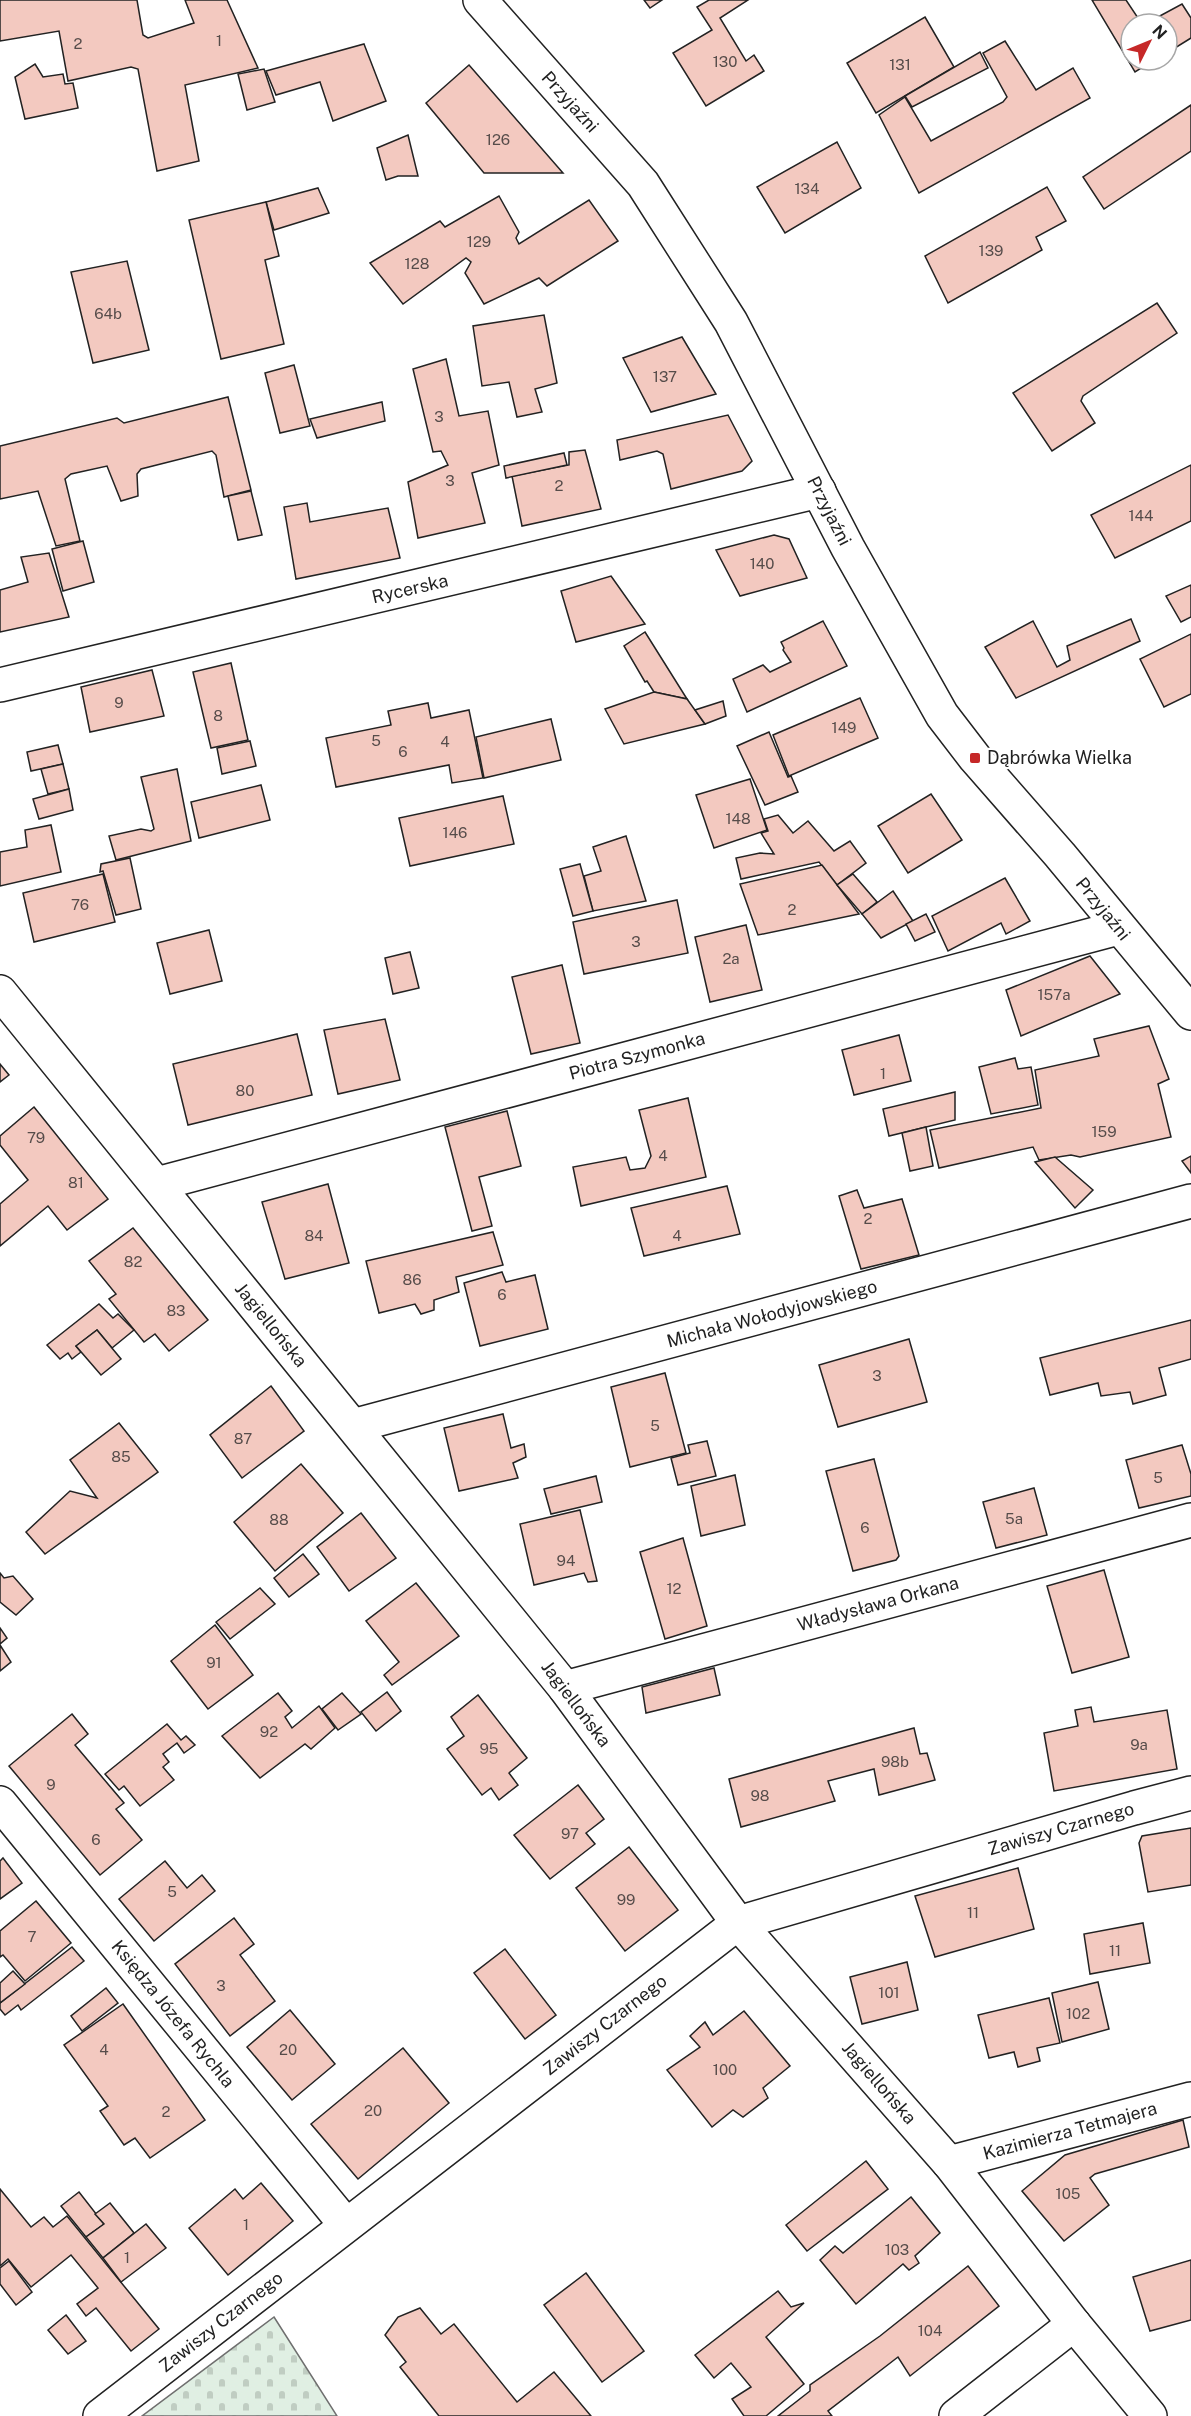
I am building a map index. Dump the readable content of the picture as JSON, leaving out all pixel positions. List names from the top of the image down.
{
  "streets": {
    "street": [
      "Przyjaźni",
      "Rycerska",
      "Piotra Szymonka",
      "Michała Wołodyjowskiego",
      "Jagiellońska",
      "Władysława Orkana",
      "Zawiszy Czarnego",
      "Księdza Józefa Rychla",
      "Kazimierza Tetmajera"
    ]
  },
  "crossings": [
    ["Przyjaźni", "Rycerska"],
    ["Przyjaźni", "Piotra Szymonka"],
    ["Piotra Szymonka", "Jagiellońska"],
    ["Michała Wołodyjowskiego", "Jagiellońska"],
    ["Jagiellońska", "Władysława Orkana"],
    ["Jagiellońska", "Zawiszy Czarnego"],
    ["Jagiellońska", "Kazimierza Tetmajera"],
    ["Zawiszy Czarnego", "Księdza Józefa Rychla"]
  ],
  "places": {
    "transit": ["Dąbrówka Wielka"]
  },
  "house_numbers": [
    "1",
    "2",
    "130",
    "131",
    "126",
    "134",
    "129",
    "139",
    "128",
    "64b",
    "137",
    "3",
    "3",
    "2",
    "144",
    "140",
    "9",
    "8",
    "149",
    "5",
    "4",
    "6",
    "148",
    "146",
    "76",
    "2",
    "3",
    "2a",
    "157a",
    "1",
    "80",
    "159",
    "79",
    "4",
    "81",
    "2",
    "84",
    "4",
    "82",
    "86",
    "6",
    "83",
    "3",
    "5",
    "87",
    "85",
    "5",
    "5a",
    "88",
    "6",
    "94",
    "12",
    "91",
    "92",
    "9a",
    "95",
    "98b",
    "9",
    "98",
    "97",
    "6",
    "5",
    "99",
    "11",
    "7",
    "11",
    "3",
    "101",
    "102",
    "4",
    "20",
    "100",
    "20",
    "2",
    "105",
    "1",
    "103",
    "1",
    "104"
  ],
  "north": "top right"
}
